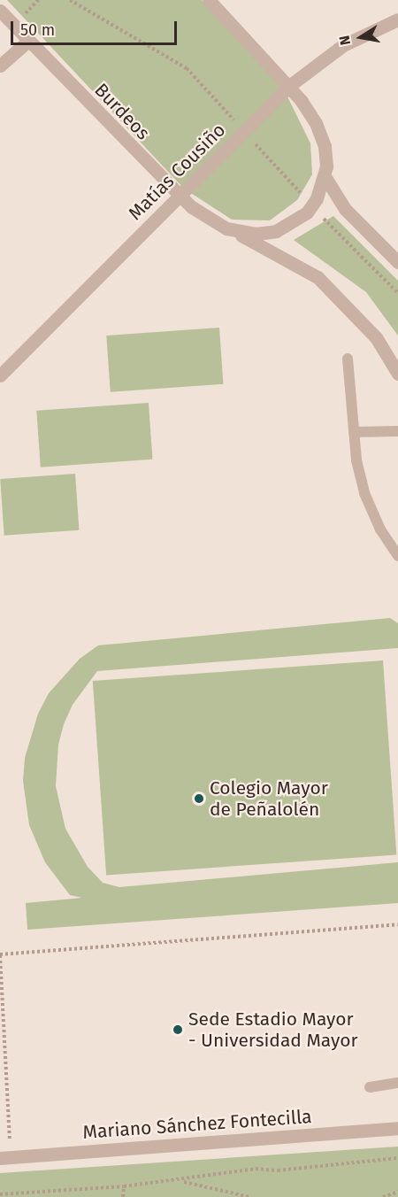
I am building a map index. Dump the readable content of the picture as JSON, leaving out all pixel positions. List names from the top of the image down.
{
  "streets": {
    "street": ["Burdeos", "Matías Cousiño", "Mariano Sánchez Fontecilla"]
  },
  "crossings": [
    ["Burdeos", "Matías Cousiño"]
  ],
  "places": ["Colegio Mayor de Peñalolén", "Sede Estadio Mayor - Universidad Mayor"],
  "scale_bar": "50 m",
  "north": "left"
}
